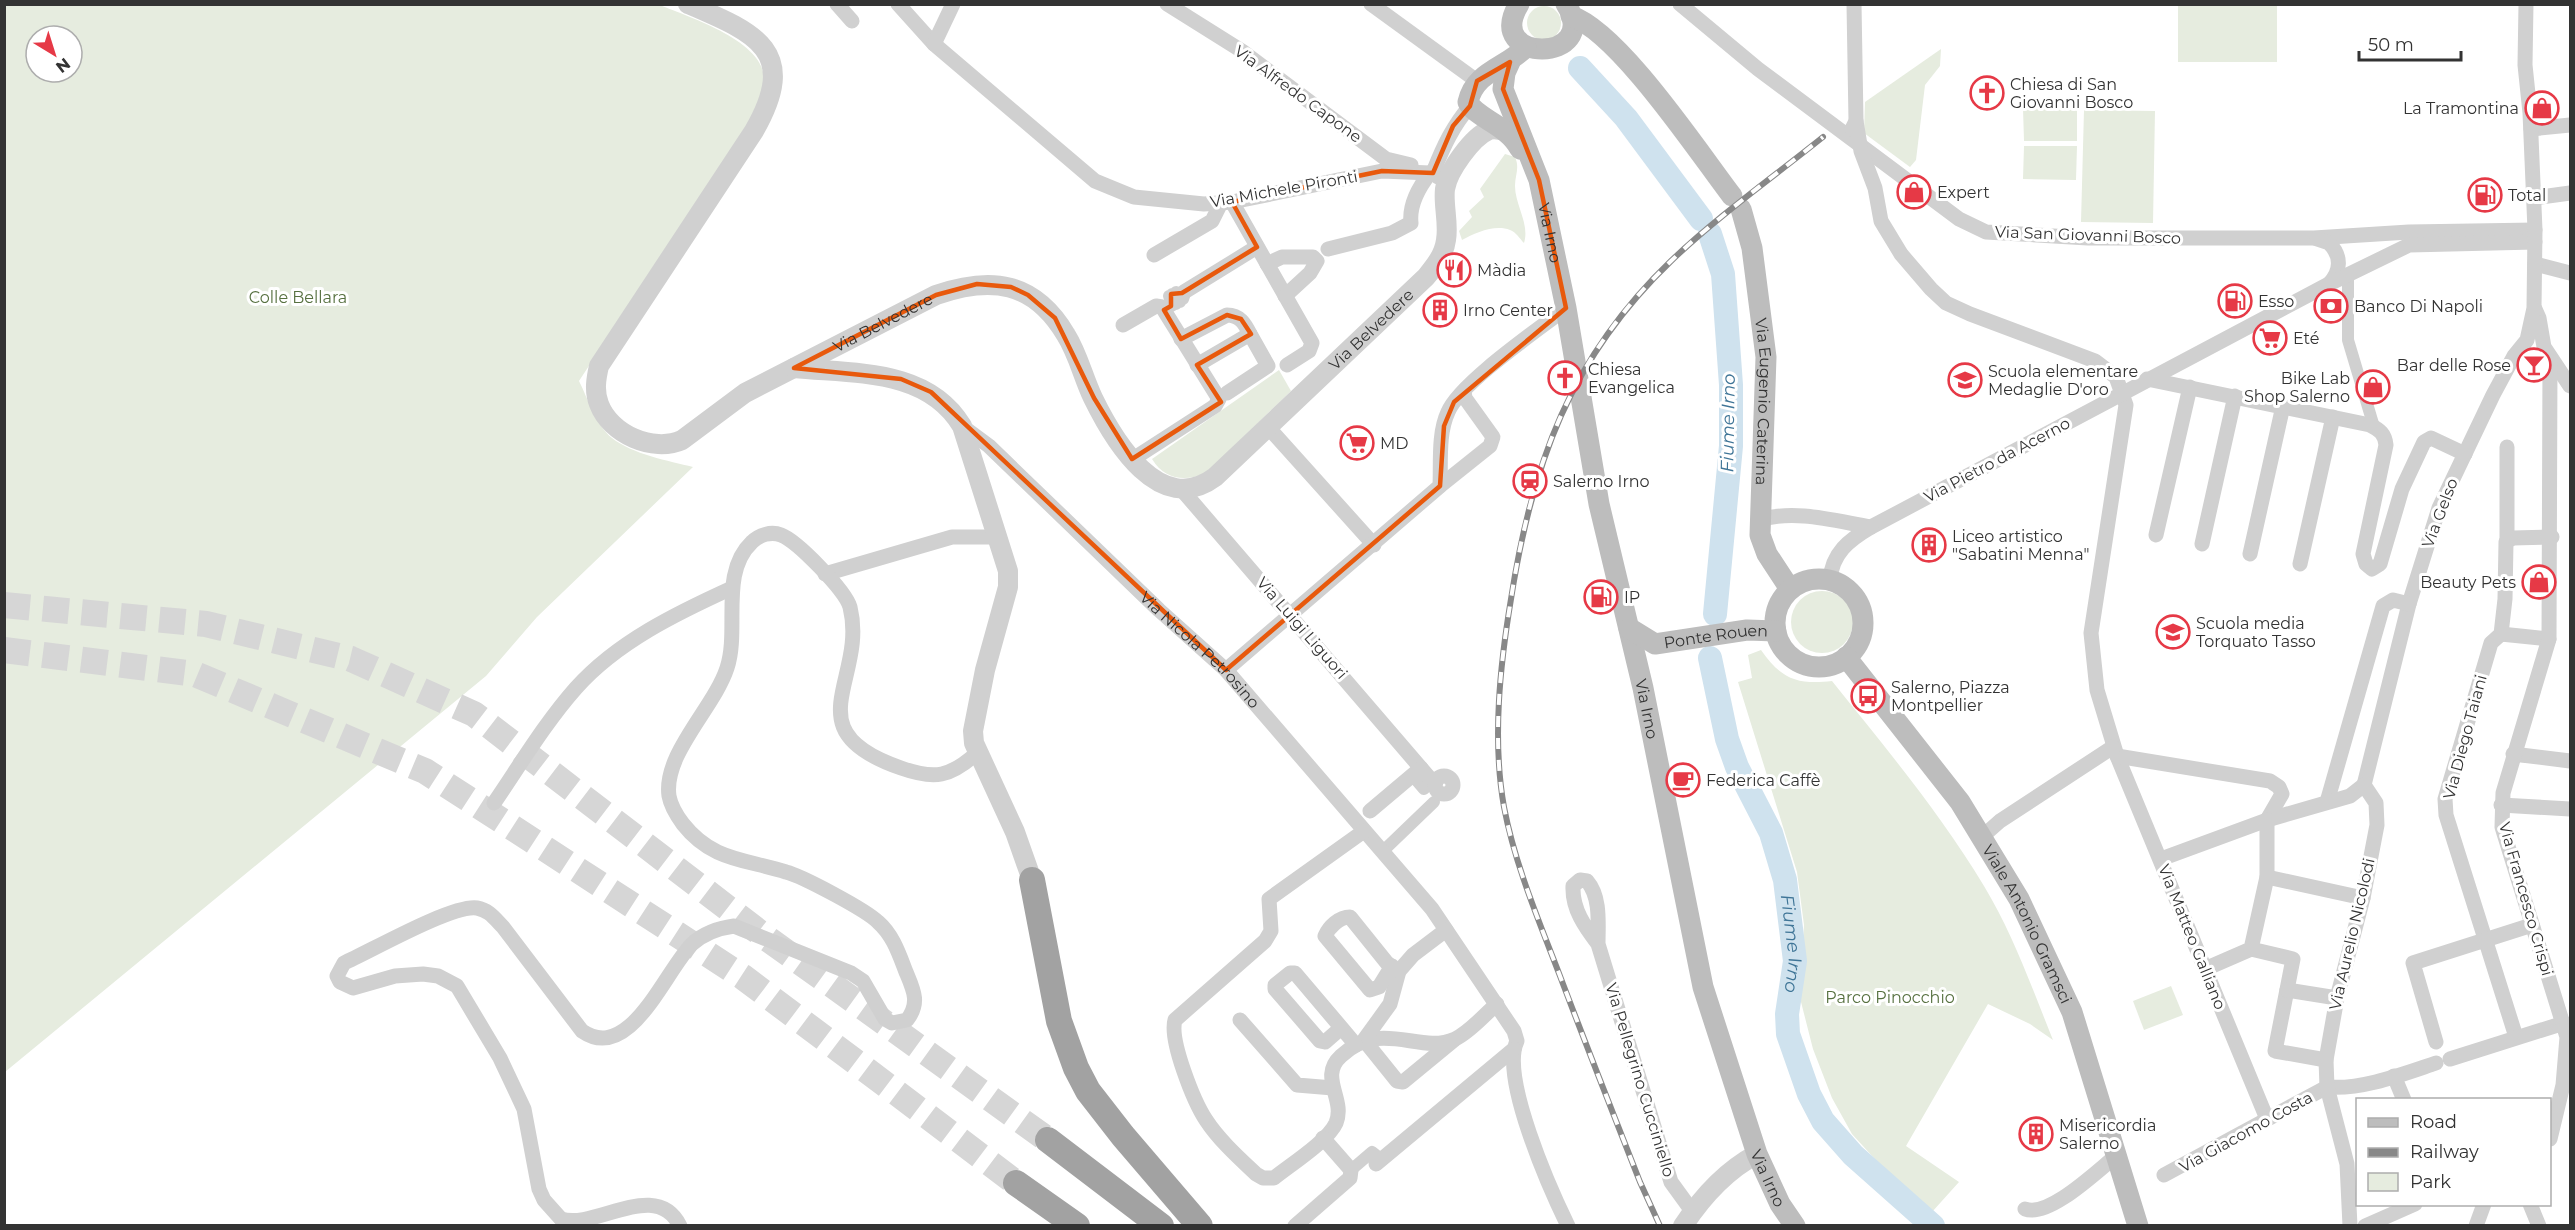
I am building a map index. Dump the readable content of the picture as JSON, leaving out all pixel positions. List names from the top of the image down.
{
  "streets": {
    "main road": [
      "Via Irno",
      "Via Eugenio Caterina",
      "Ponte Rouen",
      "Viale Antonio Gramsci"
    ],
    "street": [
      "Via Alfredo Capone",
      "Via Michele Pironti",
      "Via San Giovanni Bosco",
      "Via Belvedere",
      "Via Pietro da Acerno",
      "Via Gelso",
      "Via Luigi Liguori",
      "Via Nicola Petrosino",
      "Via Diego Taiani",
      "Via Francesco Crispi",
      "Via Aurelio Nicolodi",
      "Via Matteo Galliano",
      "Via Pellegrino Cucciniello",
      "Via Giacomo Costa"
    ]
  },
  "crossings": [
    ["Via Alfredo Capone", "Via Michele Pironti"],
    ["Via Alfredo Capone", "Via Belvedere"],
    ["Via Michele Pironti", "Via Belvedere"],
    ["Via Irno", "Via Belvedere"],
    ["Via Irno", "Ponte Rouen"],
    ["Via San Giovanni Bosco", "Via Pietro da Acerno"],
    ["Via Belvedere", "Via Luigi Liguori"],
    ["Via Belvedere", "Via Nicola Petrosino"],
    ["Via Eugenio Caterina", "Via Pietro da Acerno"],
    ["Via Eugenio Caterina", "Ponte Rouen"],
    ["Via Eugenio Caterina", "Viale Antonio Gramsci"],
    ["Via Pietro da Acerno", "Ponte Rouen"],
    ["Via Pietro da Acerno", "Viale Antonio Gramsci"],
    ["Via Pietro da Acerno", "Via Matteo Galliano"],
    ["Via Gelso", "Via Aurelio Nicolodi"],
    ["Ponte Rouen", "Viale Antonio Gramsci"],
    ["Via Aurelio Nicolodi", "Via Giacomo Costa"],
    ["Via Matteo Galliano", "Via Giacomo Costa"]
  ],
  "water": ["Fiume Irno"],
  "parks": ["Colle Bellara", "Parco Pinocchio"],
  "places": {
    "church": ["Chiesa di San Giovanni Bosco", "Chiesa Evangelica"],
    "shop": [
      "La Tramontina",
      "Expert",
      "Bike Lab Shop Salerno",
      "Beauty Pets"
    ],
    "fuel station": ["Total", "Esso", "IP"],
    "restaurant": ["Màdia"],
    "bank": ["Banco Di Napoli"],
    "building": ["Irno Center", "Liceo artistico \"Sabatini Menna\"", "Misericordia Salerno"],
    "supermarket": ["Eté", "MD"],
    "bar": ["Bar delle Rose"],
    "school or university": ["Scuola elementare Medaglie D'oro", "Scuola media Torquato Tasso"],
    "station": ["Salerno Irno"],
    "bus stop": ["Salerno, Piazza Montpellier"],
    "cafe": ["Federica Caffè"]
  },
  "legend": ["Road", "Railway", "Park"],
  "scale_bar": "50 m",
  "north": "bottom right"
}
